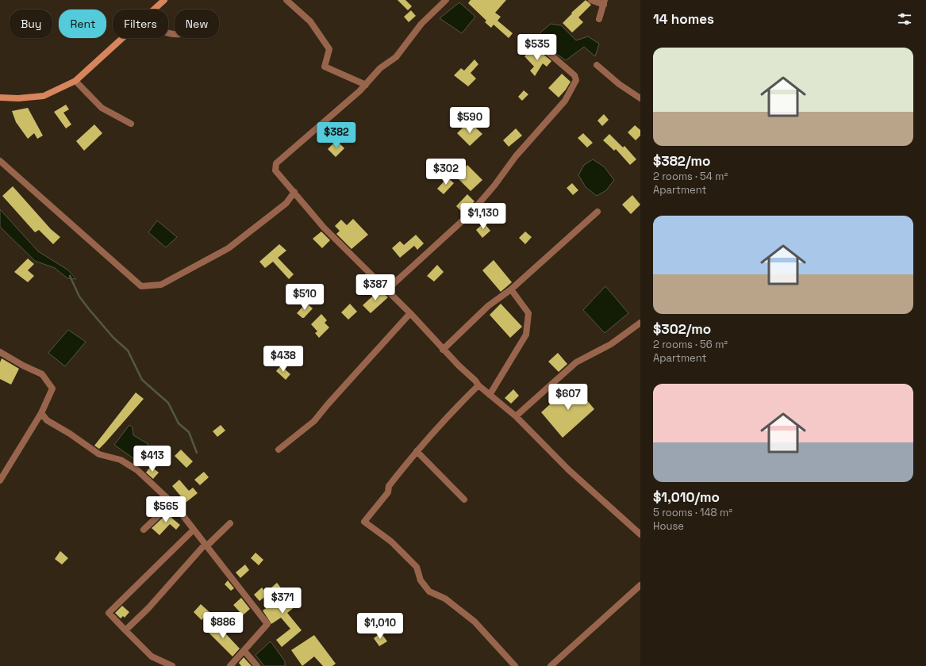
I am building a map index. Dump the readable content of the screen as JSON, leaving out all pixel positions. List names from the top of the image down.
{
  "page": {
    "heading": "14 homes",
    "chip": [
      "Buy",
      "Rent",
      "Filters",
      "New"
    ],
    "price": [
      "$535",
      "$590",
      "$382",
      "$302",
      "$1,130",
      "$387",
      "$510",
      "$438",
      "$607",
      "$413",
      "$565",
      "$371",
      "$886",
      "$1,010"
    ],
    "list": [
      {
        "name": "$382/mo",
        "note": "2 rooms · 54 m² · Apartment"
      },
      {
        "name": "$302/mo",
        "note": "2 rooms · 56 m² · Apartment"
      },
      {
        "name": "$1,010/mo",
        "note": "5 rooms · 148 m² · House"
      }
    ]
  }
}
